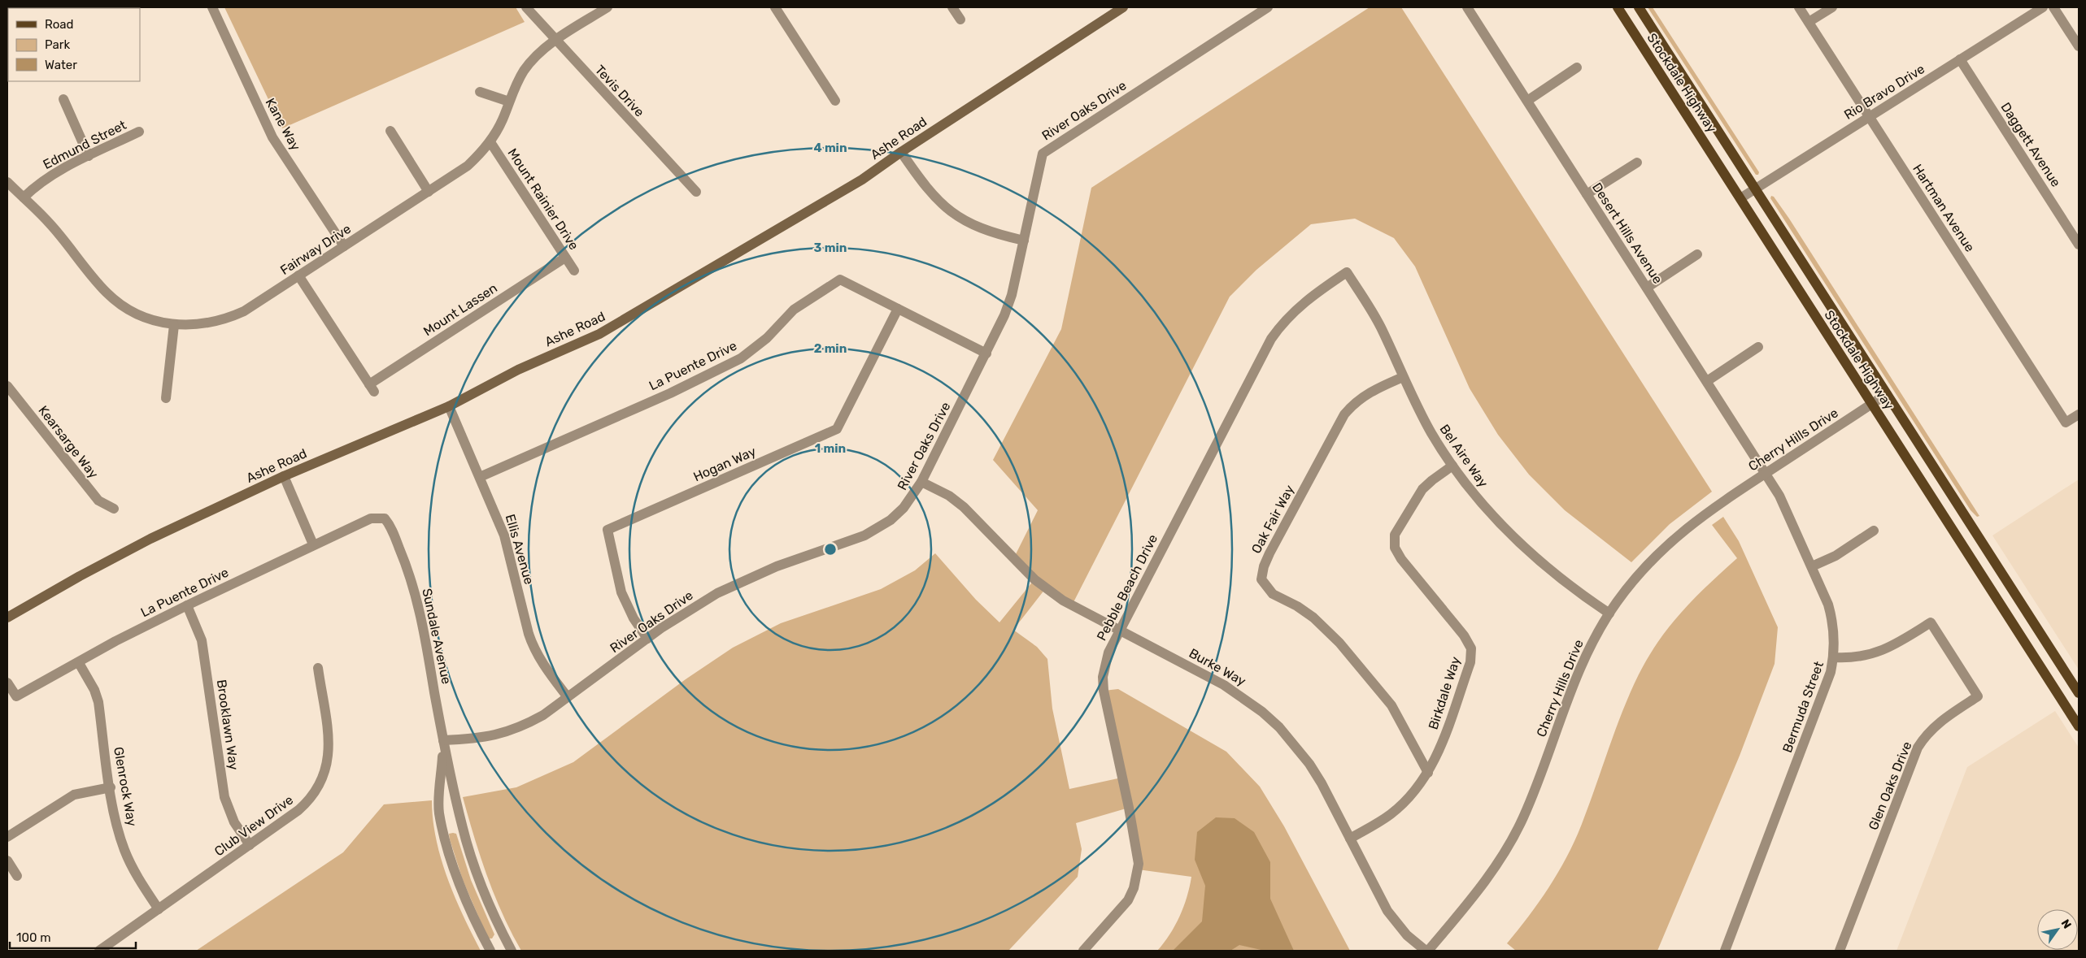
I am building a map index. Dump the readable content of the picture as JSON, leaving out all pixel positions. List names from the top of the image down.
{
  "streets": {
    "main road": ["Stockdale Highway"],
    "street": [
      "Tevis Drive",
      "Rio Bravo Drive",
      "River Oaks Drive",
      "Kane Way",
      "Ashe Road",
      "Edmund Street",
      "Daggett Avenue",
      "Mount Rainier Drive",
      "Hartman Avenue",
      "Desert Hills Avenue",
      "Fairway Drive",
      "Mount Lassen",
      "La Puente Drive",
      "Cherry Hills Drive",
      "Kearsarge Way",
      "Bel Aire Way",
      "Hogan Way",
      "Oak Fair Way",
      "Ellis Avenue",
      "Pebble Beach Drive",
      "Sundale Avenue",
      "Burke Way",
      "Birkdale Way",
      "Bermuda Street",
      "Brooklawn Way",
      "Glen Oaks Drive",
      "Glenrock Way",
      "Club View Drive"
    ]
  },
  "crossings": [
    ["Stockdale Highway", "Rio Bravo Drive"],
    ["Stockdale Highway", "Cherry Hills Drive"],
    ["Tevis Drive", "Fairway Drive"],
    ["Rio Bravo Drive", "Daggett Avenue"],
    ["Rio Bravo Drive", "Hartman Avenue"],
    ["River Oaks Drive", "La Puente Drive"],
    ["River Oaks Drive", "Hogan Way"],
    ["River Oaks Drive", "Ellis Avenue"],
    ["River Oaks Drive", "Sundale Avenue"],
    ["River Oaks Drive", "Burke Way"],
    ["Kane Way", "Fairway Drive"],
    ["Ashe Road", "Ellis Avenue"],
    ["Edmund Street", "Fairway Drive"],
    ["Mount Rainier Drive", "Fairway Drive"],
    ["Mount Rainier Drive", "Mount Lassen"],
    ["Desert Hills Avenue", "Cherry Hills Drive"],
    ["Desert Hills Avenue", "Bermuda Street"],
    ["Fairway Drive", "Mount Lassen"],
    ["La Puente Drive", "Hogan Way"],
    ["La Puente Drive", "Ellis Avenue"],
    ["La Puente Drive", "Sundale Avenue"],
    ["La Puente Drive", "Brooklawn Way"],
    ["La Puente Drive", "Glenrock Way"],
    ["Cherry Hills Drive", "Bel Aire Way"],
    ["Cherry Hills Drive", "Burke Way"],
    ["Cherry Hills Drive", "Bermuda Street"],
    ["Bel Aire Way", "Oak Fair Way"],
    ["Bel Aire Way", "Pebble Beach Drive"],
    ["Bel Aire Way", "Birkdale Way"],
    ["Oak Fair Way", "Birkdale Way"],
    ["Pebble Beach Drive", "Burke Way"],
    ["Burke Way", "Birkdale Way"],
    ["Bermuda Street", "Glen Oaks Drive"],
    ["Brooklawn Way", "Club View Drive"],
    ["Glenrock Way", "Club View Drive"]
  ],
  "legend": ["Road", "Park", "Water"],
  "scale_bar": "100 m",
  "north": "top right",
  "rings": [
    "4 min",
    "3 min",
    "2 min",
    "1 min"
  ]
}
